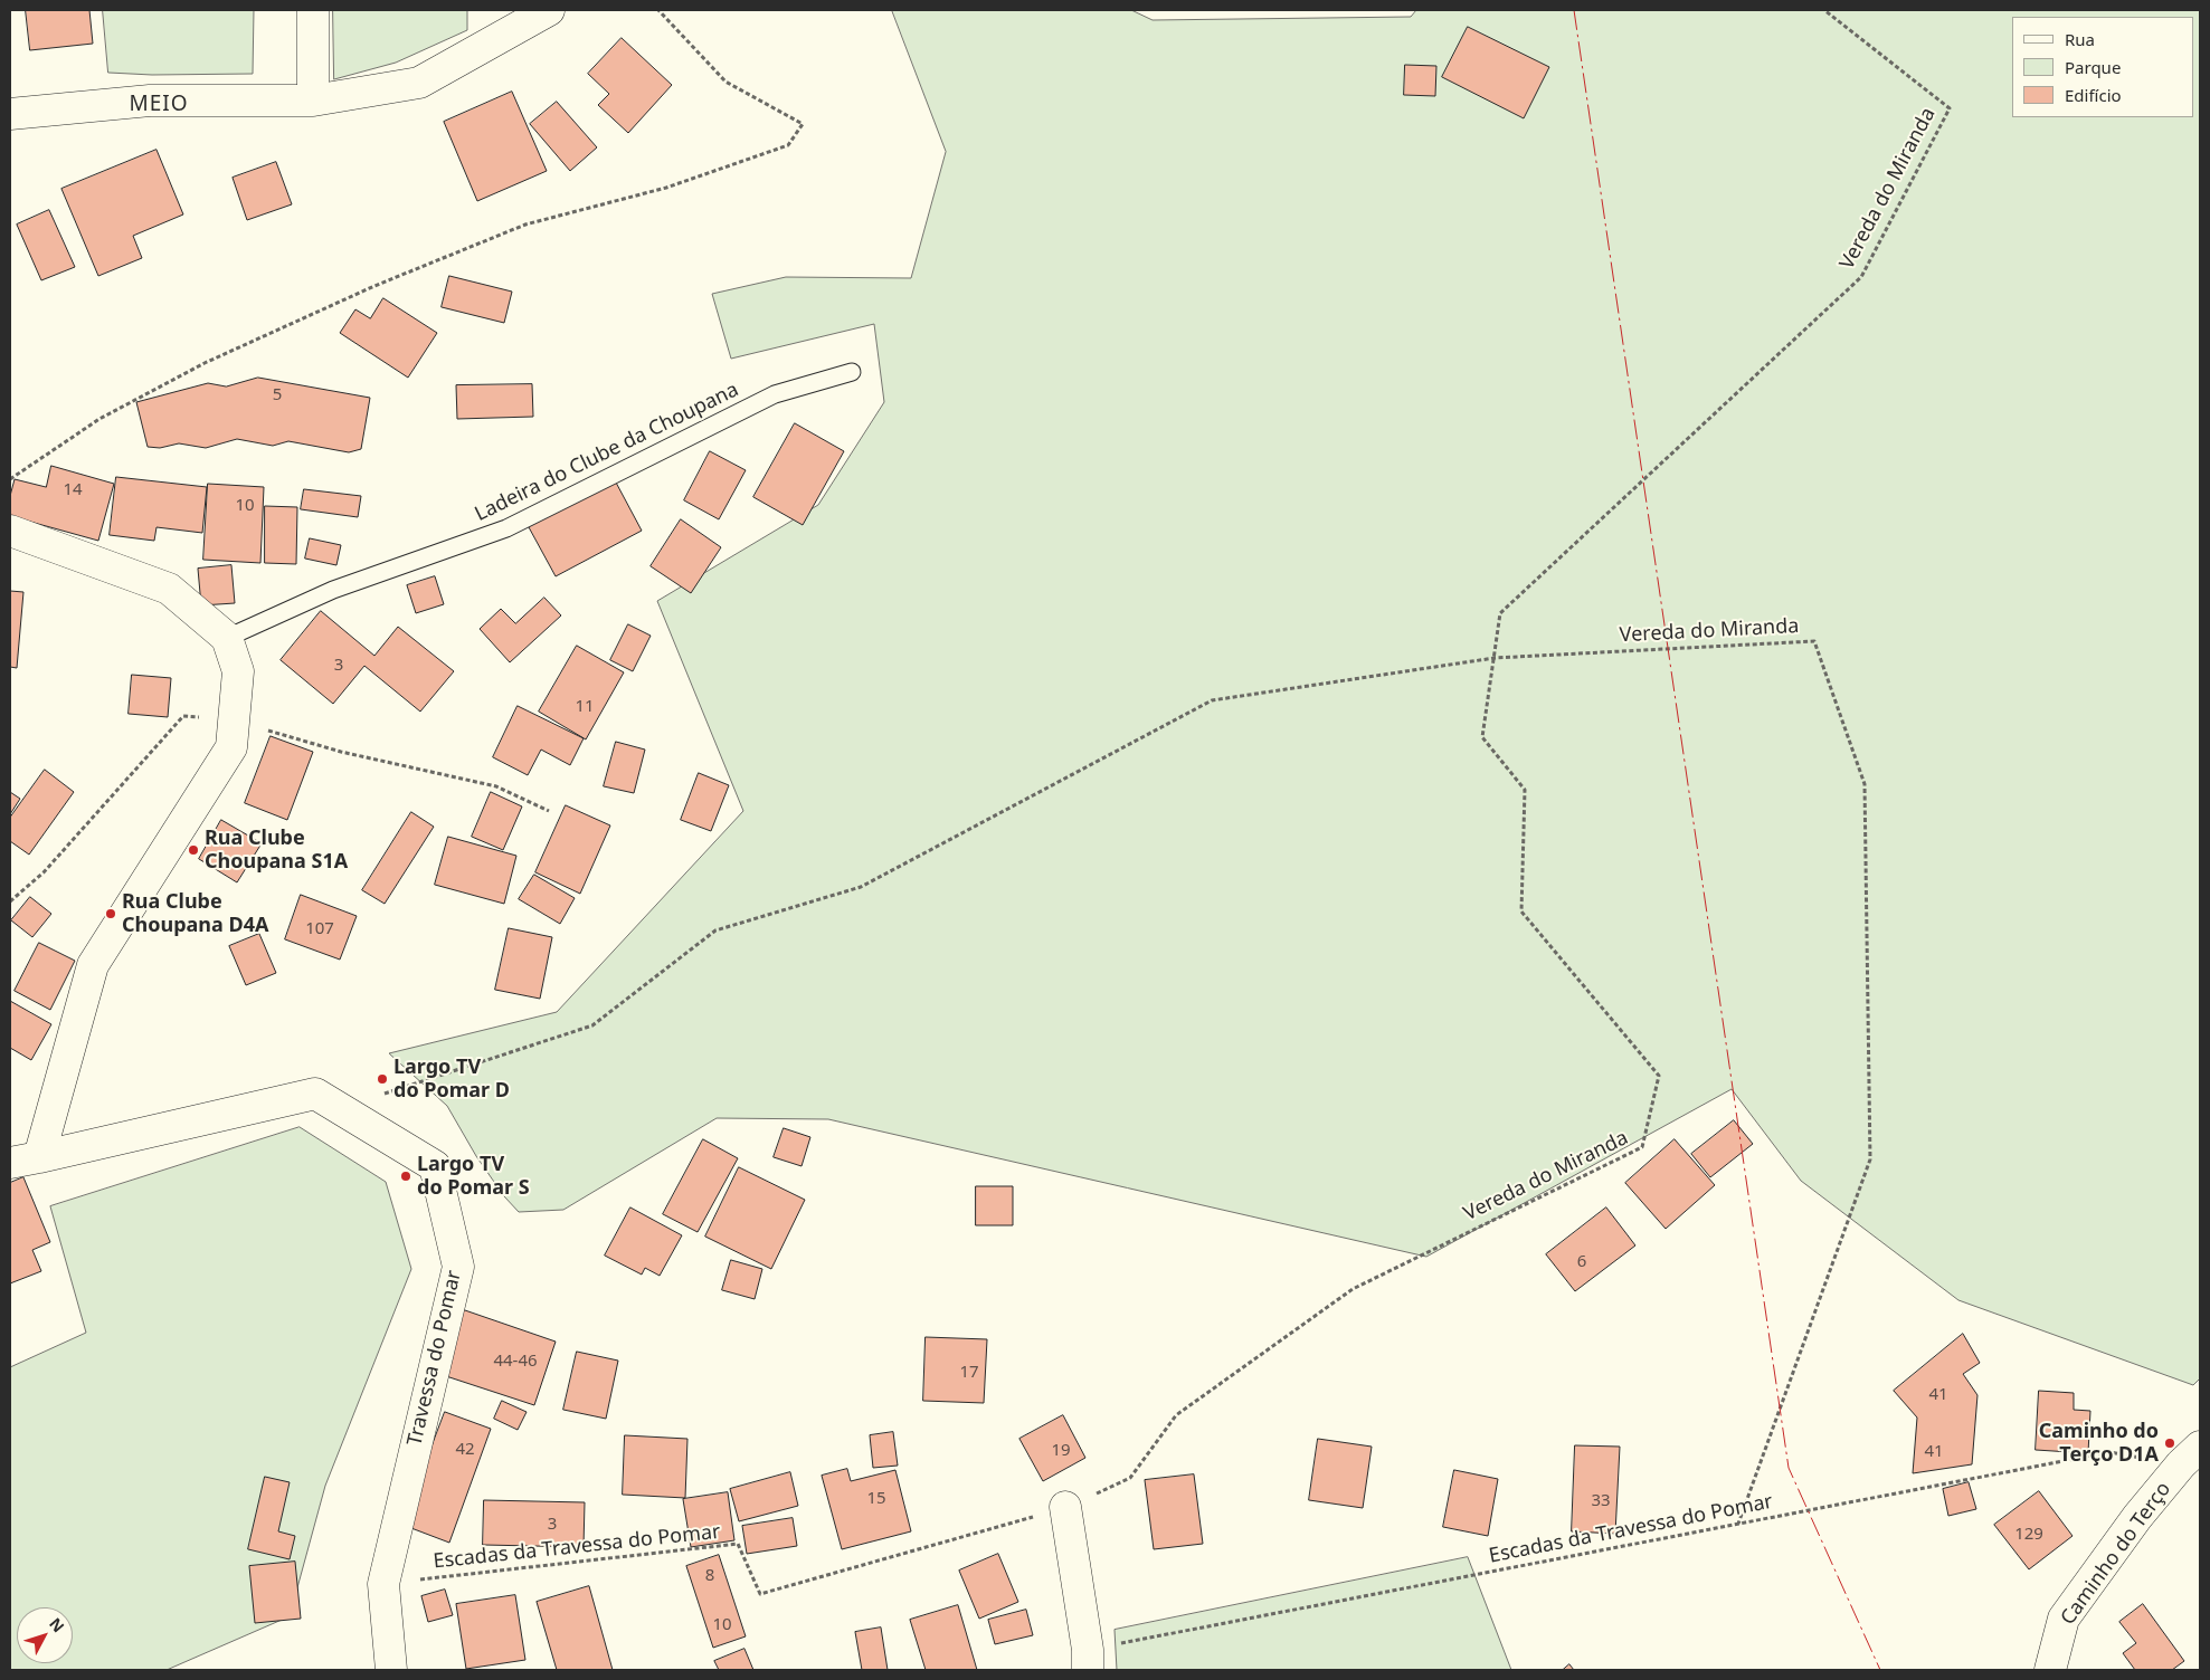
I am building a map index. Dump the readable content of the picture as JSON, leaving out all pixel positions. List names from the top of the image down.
{
  "streets": {
    "street": ["Travessa do Pomar", "Caminho do Terço"],
    "lane": ["Ladeira do Clube da Choupana"],
    "path": ["Vereda do Miranda", "Escadas da Travessa do Pomar"]
  },
  "crossings": [
    ["Vereda do Miranda", "Escadas da Travessa do Pomar"],
    ["Travessa do Pomar", "Escadas da Travessa do Pomar"],
    ["Escadas da Travessa do Pomar", "Caminho do Terço"]
  ],
  "districts": ["MEIO"],
  "places": [
    "Rua Clube Choupana S1A",
    "Rua Clube Choupana D4A",
    "Largo TV do Pomar D",
    "Largo TV do Pomar S",
    "Caminho do Terço D1A"
  ],
  "house_numbers": [
    "5",
    "14",
    "10",
    "3",
    "11",
    "107",
    "6",
    "44-46",
    "17",
    "41",
    "42",
    "19",
    "41",
    "15",
    "33",
    "3",
    "129",
    "8",
    "10"
  ],
  "legend": ["Rua", "Parque", "Edifício"],
  "north": "top right"
}
